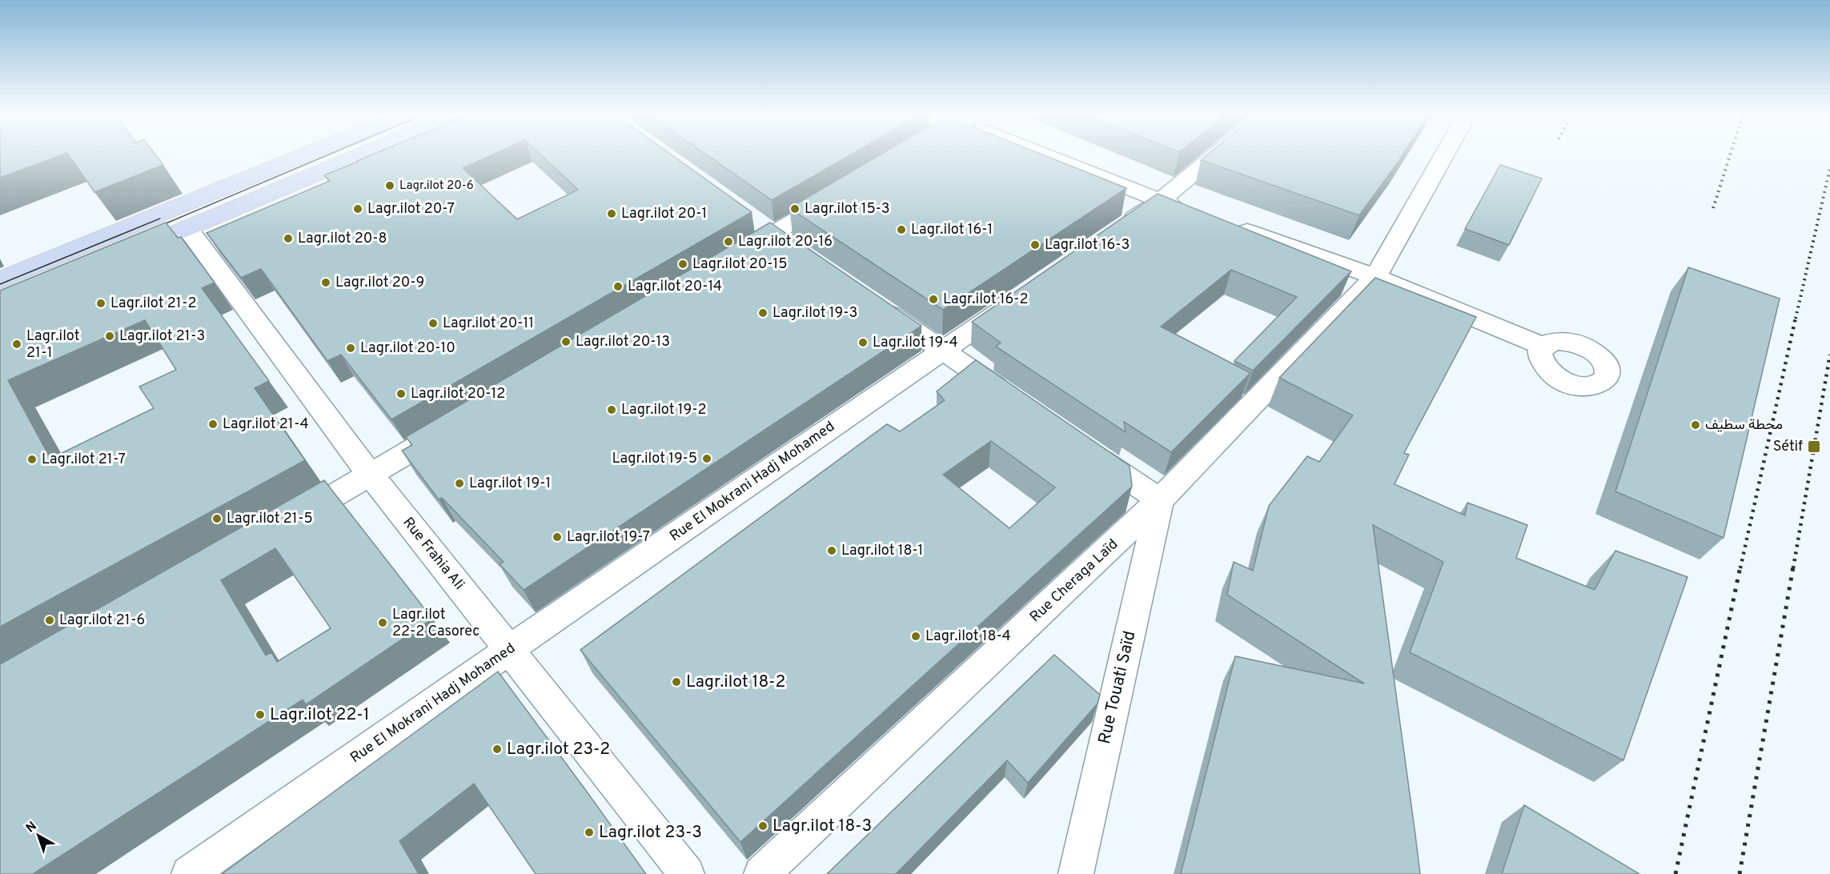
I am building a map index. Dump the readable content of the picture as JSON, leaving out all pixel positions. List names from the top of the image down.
{
  "streets": {
    "street": [
      "Rue El Mokrani Hadj Mohamed",
      "Rue Frahia Ali",
      "Rue Cheraga Laïd",
      "Rue Touati Saïd"
    ]
  },
  "crossings": [
    ["Rue El Mokrani Hadj Mohamed", "Rue Frahia Ali"],
    ["Rue Cheraga Laïd", "Rue Touati Saïd"]
  ],
  "places": {
    "other": [
      "Lagr.ilot 20-6",
      "Lagr.ilot 20-7",
      "Lagr.ilot 15-3",
      "Lagr.ilot 20-1",
      "Lagr.ilot 16-1",
      "Lagr.ilot 20-8",
      "Lagr.ilot 20-16",
      "Lagr.ilot 16-3",
      "Lagr.ilot 20-15",
      "Lagr.ilot 20-9",
      "Lagr.ilot 20-14",
      "Lagr.ilot 16-2",
      "Lagr.ilot 21-2",
      "Lagr.ilot 19-3",
      "Lagr.ilot 20-11",
      "Lagr.ilot 21-3",
      "Lagr.ilot 20-13",
      "Lagr.ilot 19-4",
      "Lagr.ilot 21-1",
      "Lagr.ilot 20-10",
      "Lagr.ilot 20-12",
      "Lagr.ilot 19-2",
      "Lagr.ilot 21-4",
      "محطة سطيف",
      "Lagr.ilot 19-5",
      "Lagr.ilot 21-7",
      "Lagr.ilot 19-1",
      "Lagr.ilot 21-5",
      "Lagr.ilot 19-7",
      "Lagr.ilot 18-1",
      "Lagr.ilot 21-6",
      "Lagr.ilot 22-2 Casorec",
      "Lagr.ilot 18-4",
      "Lagr.ilot 18-2",
      "Lagr.ilot 22-1",
      "Lagr.ilot 23-2",
      "Lagr.ilot 18-3",
      "Lagr.ilot 23-3"
    ],
    "transit": ["Sétif"]
  },
  "north": "top left"
}
